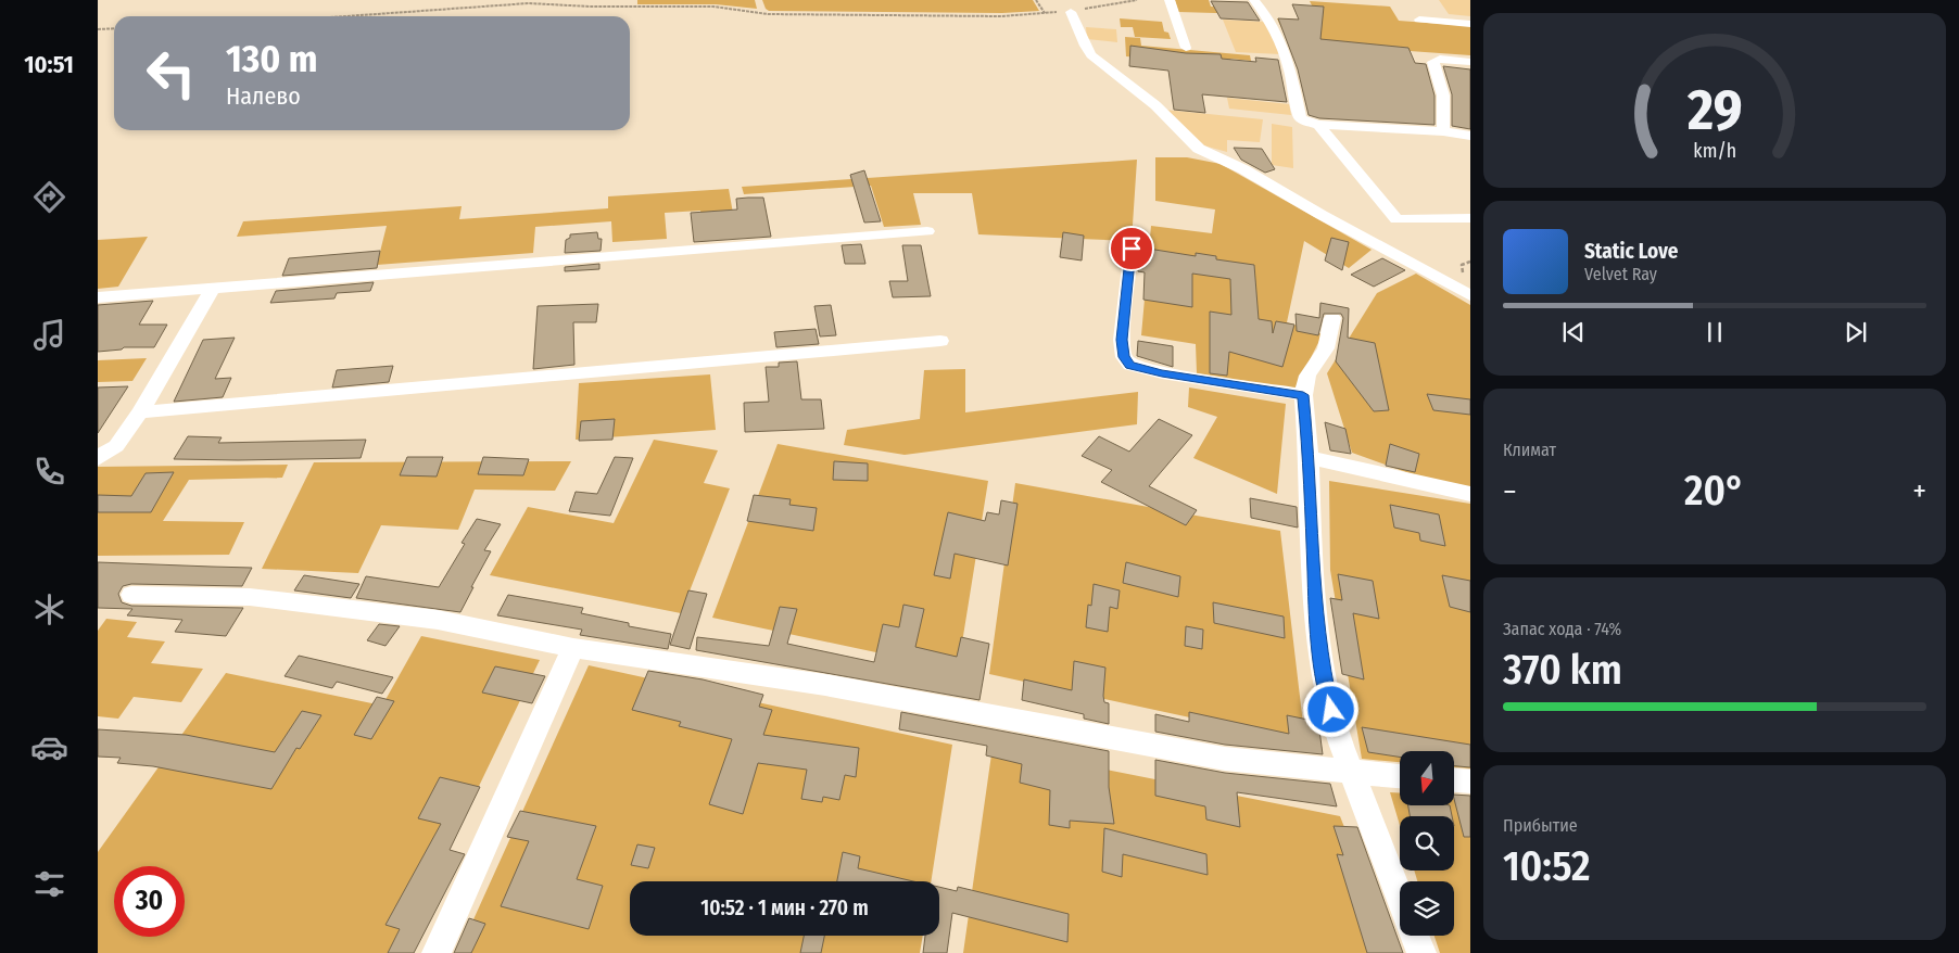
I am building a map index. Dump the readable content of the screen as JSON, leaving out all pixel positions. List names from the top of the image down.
{
  "north": "bottom",
  "page": {
    "tabs": "10:51",
    "turn": ["130 m", "Налево"],
    "song": ["Static Love", "Velvet Ray"],
    "tile": [
      "Климат",
      ["Запас хода · 74%", "370 km"],
      ["Прибытие", "10:52"]
    ],
    "heat": ["−", "20°", "+"],
    "limit": "30",
    "trip": "10:52 · 1 мин · 270 m",
    "gauge": ["29", "km/h"]
  }
}
